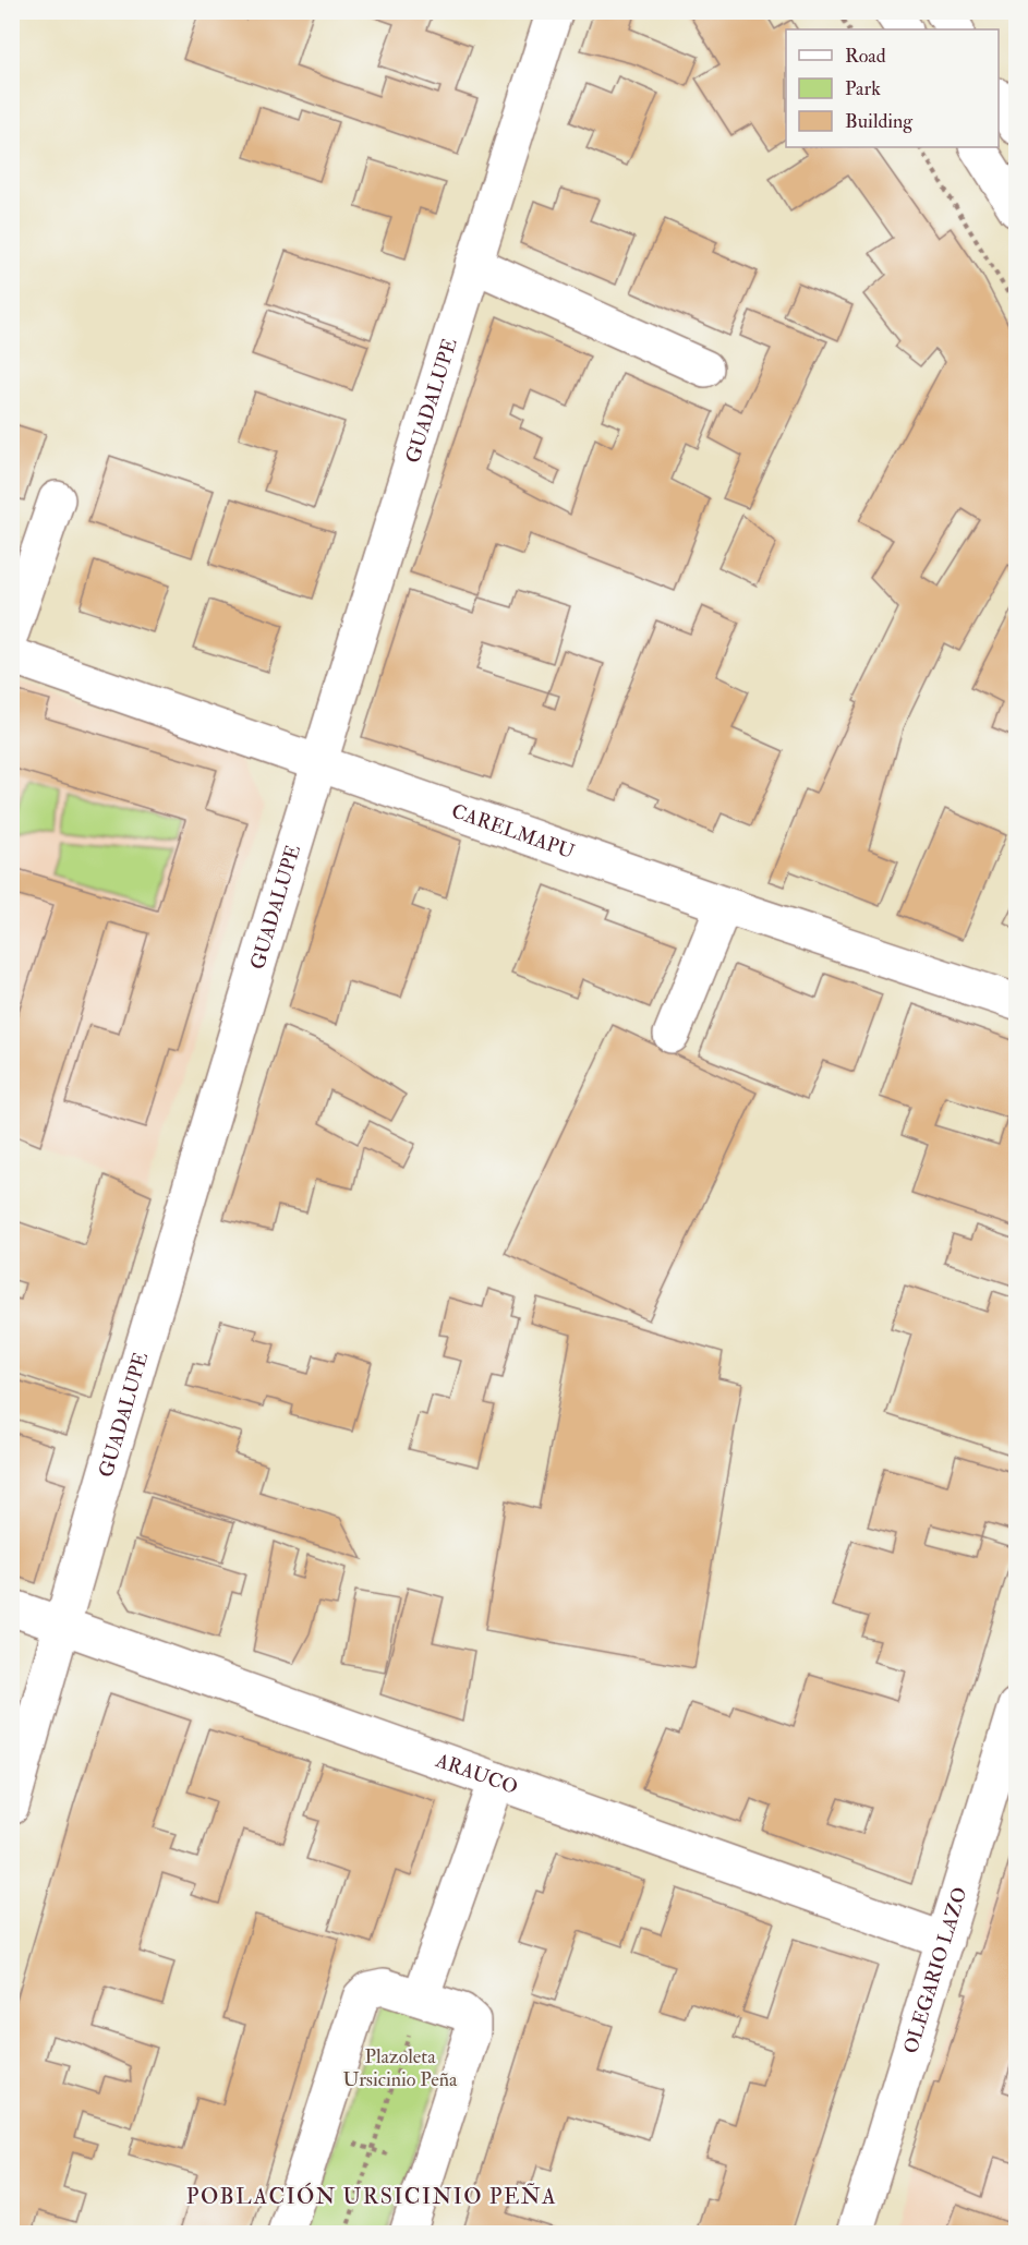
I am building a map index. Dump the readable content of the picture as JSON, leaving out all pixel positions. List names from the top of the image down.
{
  "streets": {
    "street": [
      "GUADALUPE",
      "CARELMAPU",
      "ARAUCO",
      "OLEGARIO LAZO"
    ]
  },
  "crossings": [
    ["GUADALUPE", "CARELMAPU"],
    ["GUADALUPE", "ARAUCO"],
    ["ARAUCO", "OLEGARIO LAZO"]
  ],
  "districts": ["POBLACIÓN URSICINIO PEÑA"],
  "parks": ["Plazoleta Ursicinio Peña"],
  "legend": ["Road", "Park", "Building"]
}
